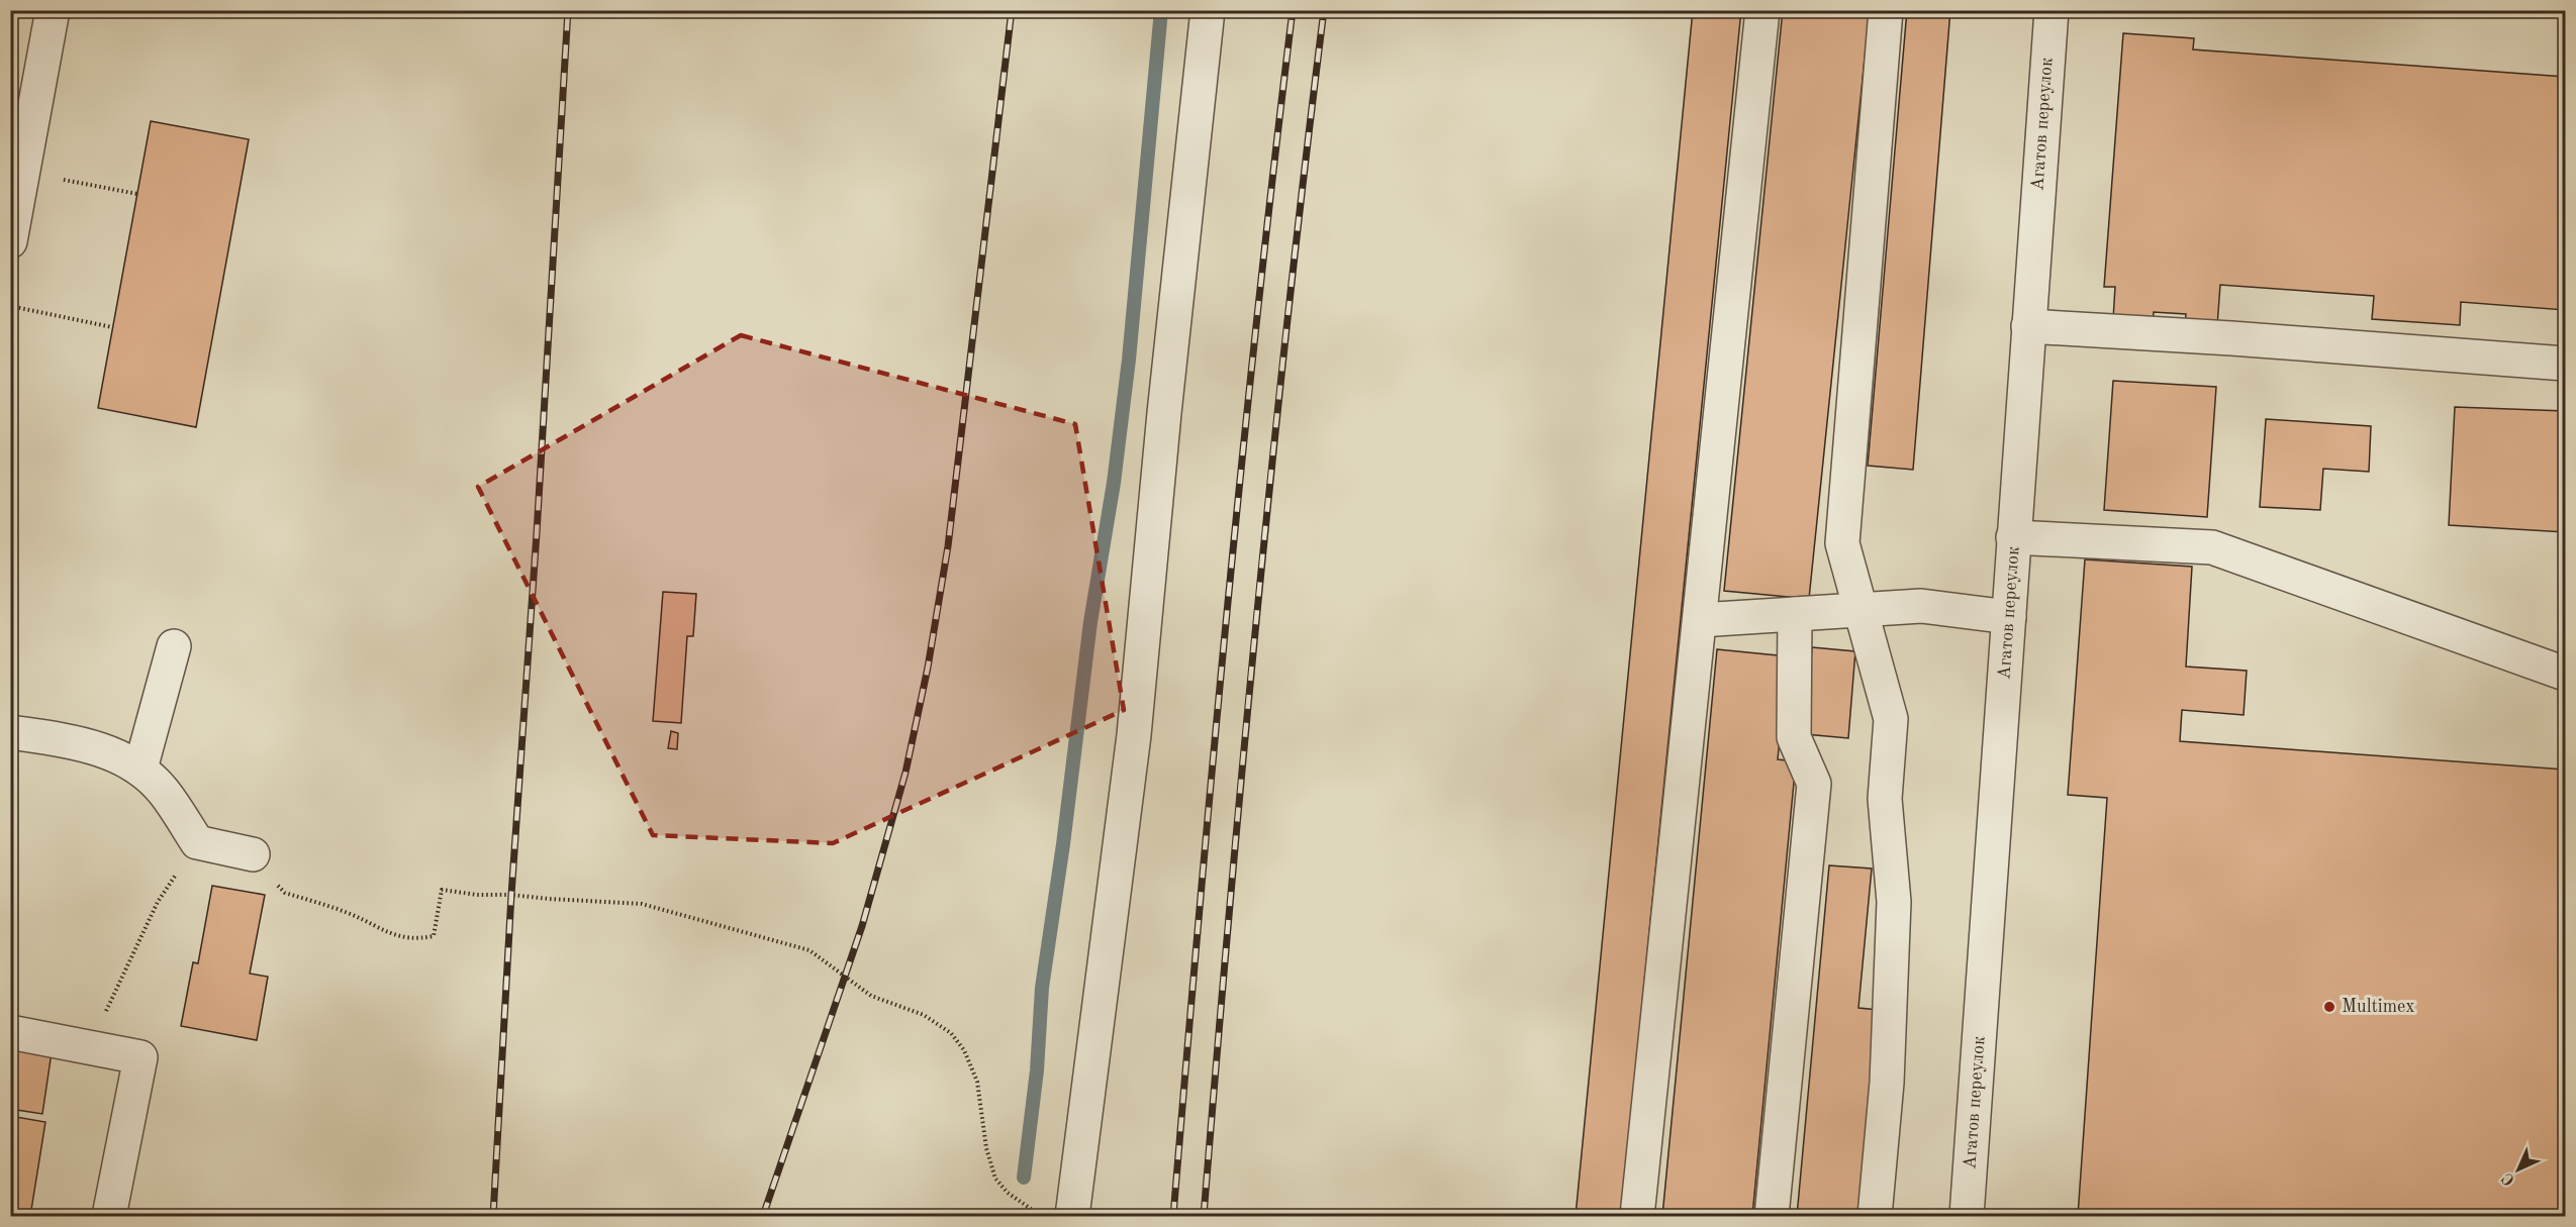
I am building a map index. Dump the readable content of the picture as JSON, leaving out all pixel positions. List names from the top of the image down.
{
  "streets": {
    "street": ["Агатов переулок"]
  },
  "places": ["Multimex"],
  "north": "bottom left"
}
